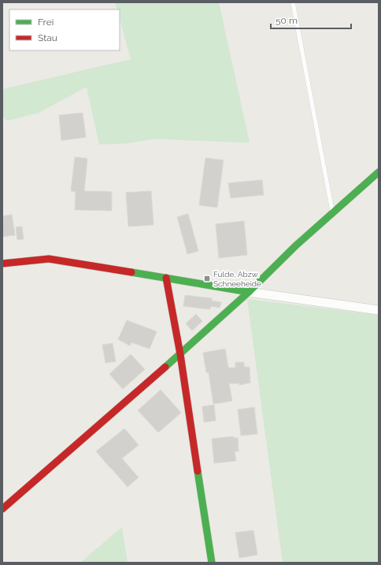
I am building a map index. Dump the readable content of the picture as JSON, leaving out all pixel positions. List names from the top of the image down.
{
  "places": {
    "transit": ["Fulde, Abzw. Schneeheide"]
  },
  "legend": ["Frei", "Stau"],
  "scale_bar": "50 m"
}
